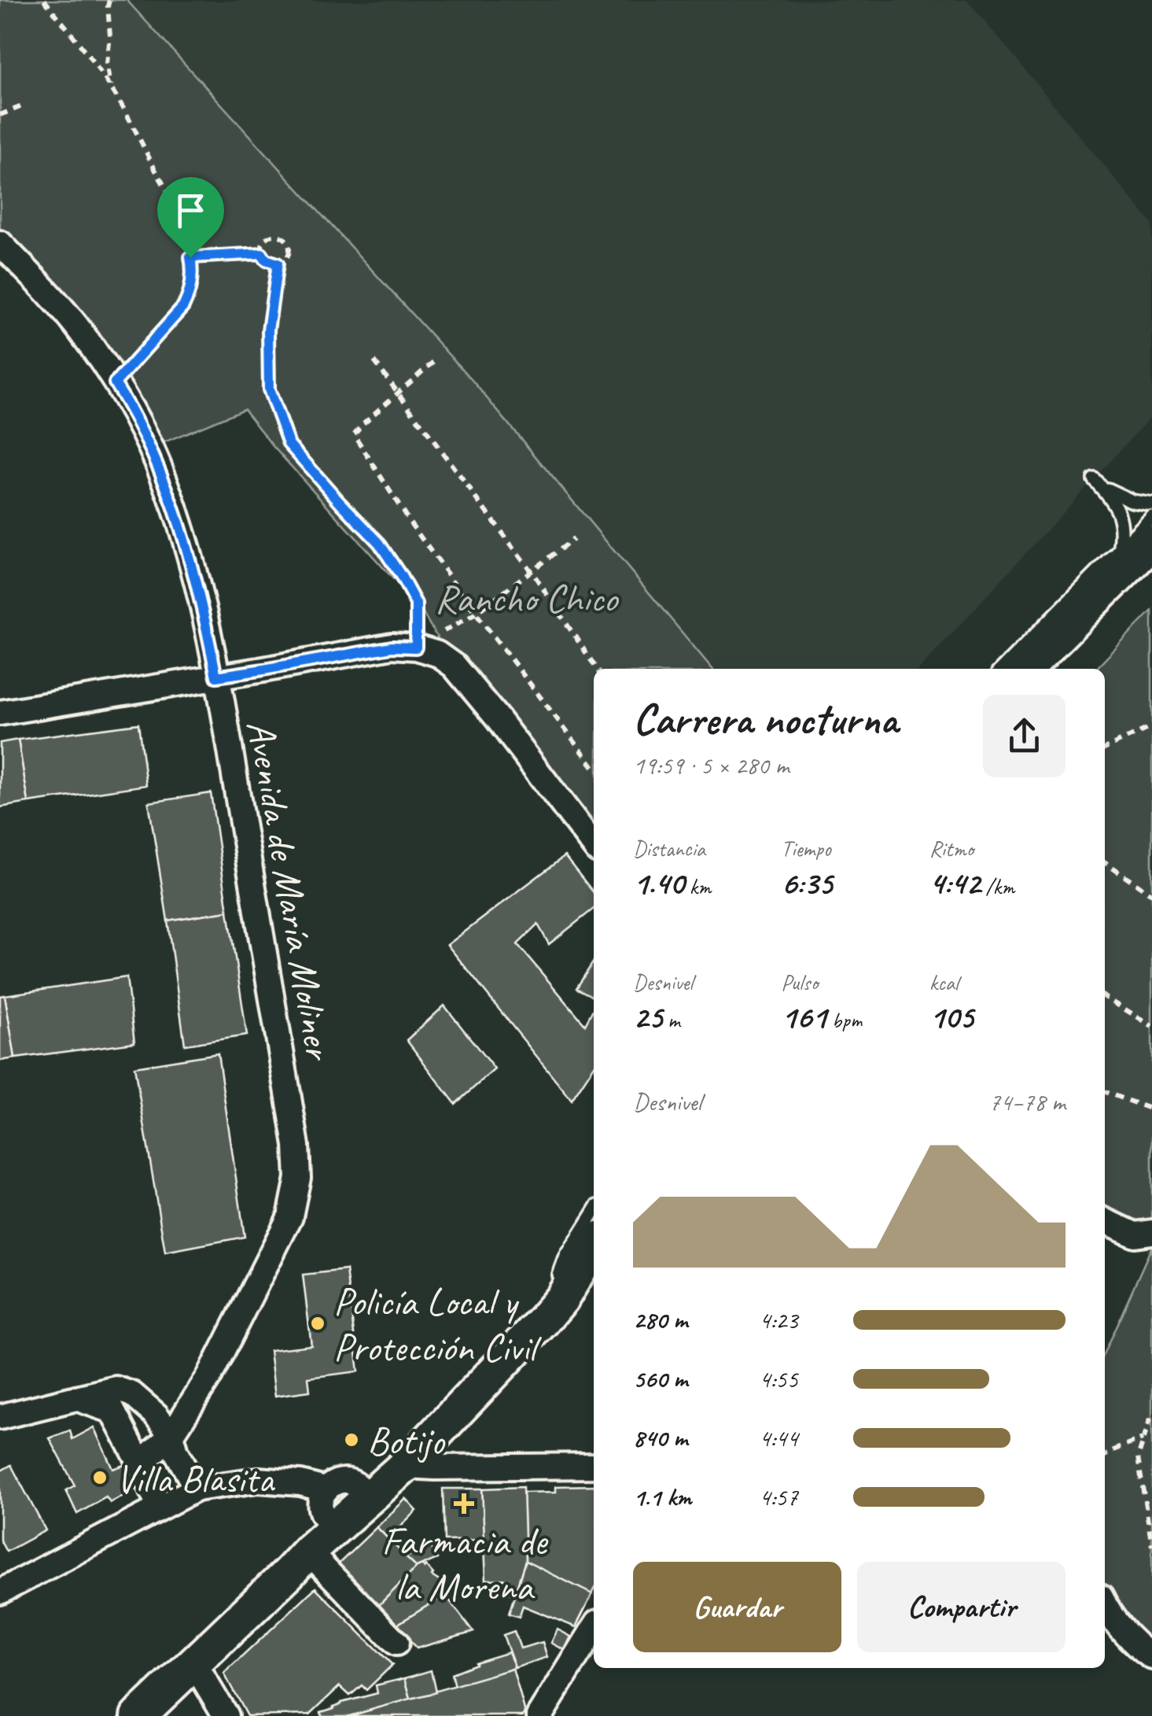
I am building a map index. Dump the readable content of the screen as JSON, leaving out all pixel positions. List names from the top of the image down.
{
  "streets": {
    "street": ["Avenida de María Moliner"]
  },
  "parks": ["Rancho Chico"],
  "places": {
    "other": ["Policía Local y Protección Civil", "Botijo", "Villa Blasita"],
    "health": ["Farmacia de la Morena"]
  },
  "page": {
    "heading": ["Carrera nocturna", "19:59 · 5 × 280 m"],
    "stats": [
      ["Distancia", "1.40 km"],
      ["Tiempo", "6:35"],
      ["Ritmo", "4:42 /km"],
      ["Desnivel", "25 m"],
      ["Pulso", "161 bpm"],
      ["kcal", "105"]
    ],
    "chart": ["Desnivel", "74–78 m"],
    "list": [
      {
        "name": "280 m",
        "note": "4:23"
      },
      {
        "name": "560 m",
        "note": "4:55"
      },
      {
        "name": "840 m",
        "note": "4:44"
      },
      {
        "name": "1.1 km",
        "note": "4:57"
      }
    ],
    "buttons": ["Guardar", "Compartir"]
  }
}
